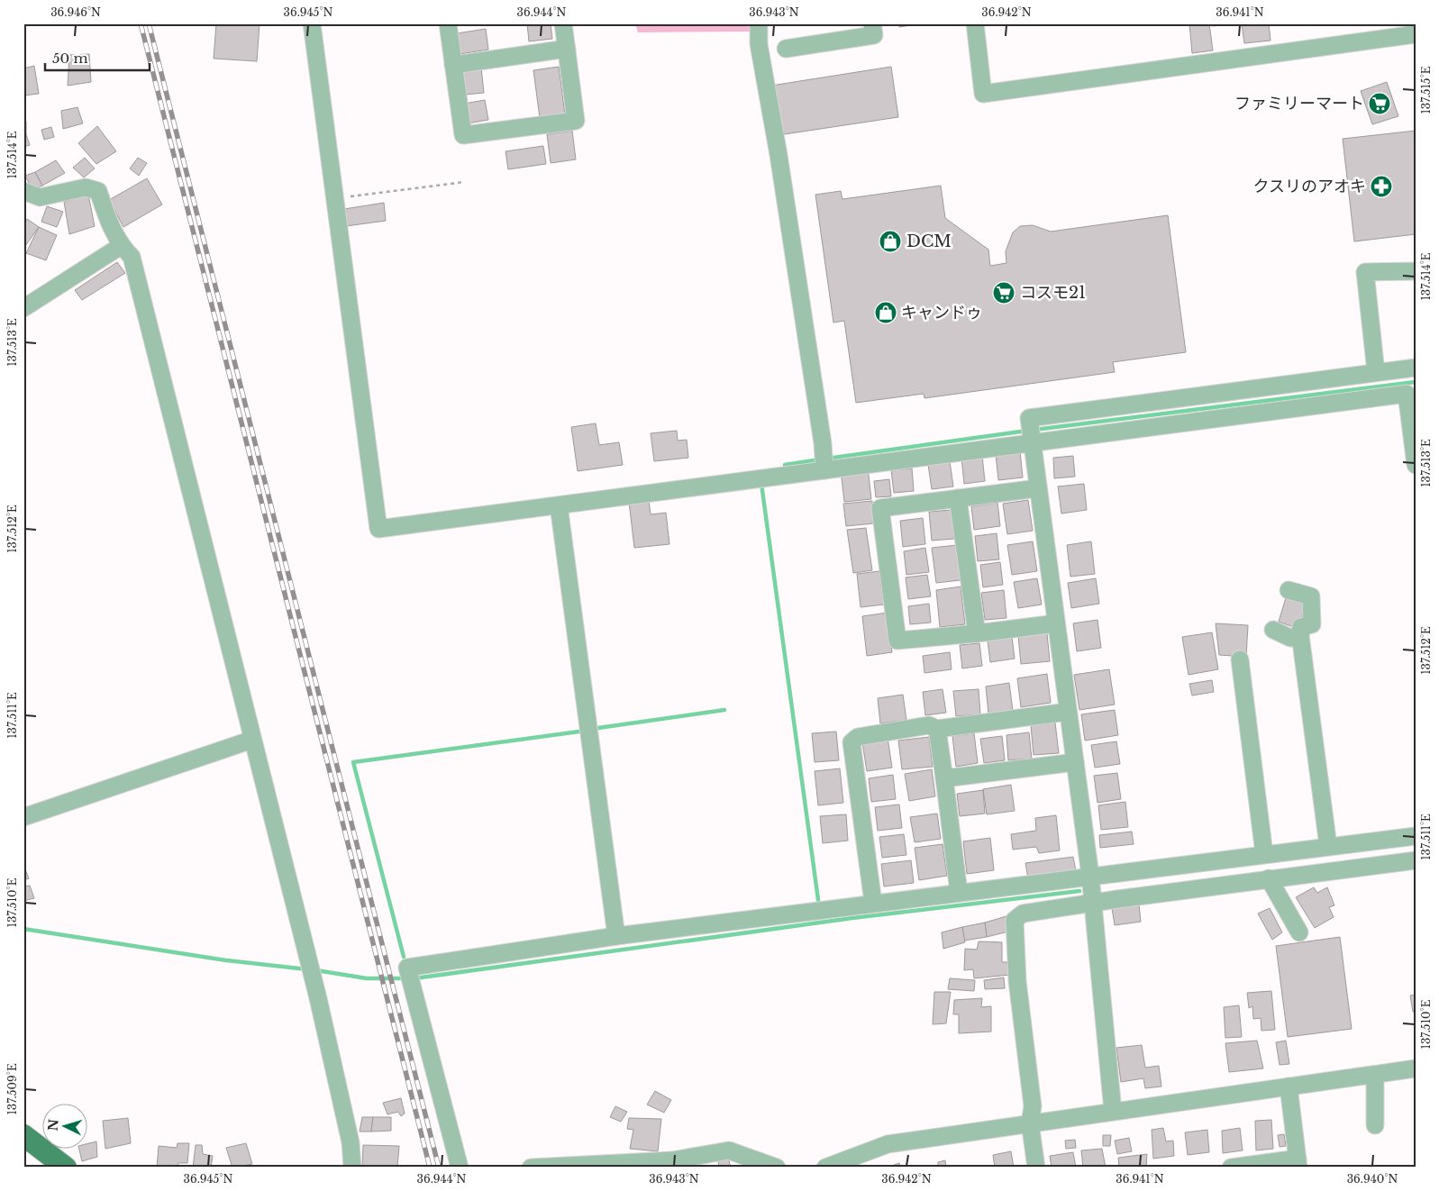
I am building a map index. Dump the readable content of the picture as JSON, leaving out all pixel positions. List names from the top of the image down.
{
  "places": {
    "supermarket": ["ファミリーマート", "コスモ21"],
    "pharmacy": ["クスリのアオキ"],
    "shop": ["DCM", "キャンドゥ"]
  },
  "scale_bar": "50 m",
  "north": "left",
  "coordinates": [
    "36.946°N",
    "36.945°N",
    "36.944°N",
    "36.943°N",
    "36.942°N",
    "36.941°N",
    "137.515°E",
    "137.514°E",
    "137.513°E",
    "137.512°E",
    "137.511°E",
    "137.510°E",
    "137.509°E",
    "36.940°N"
  ]
}
